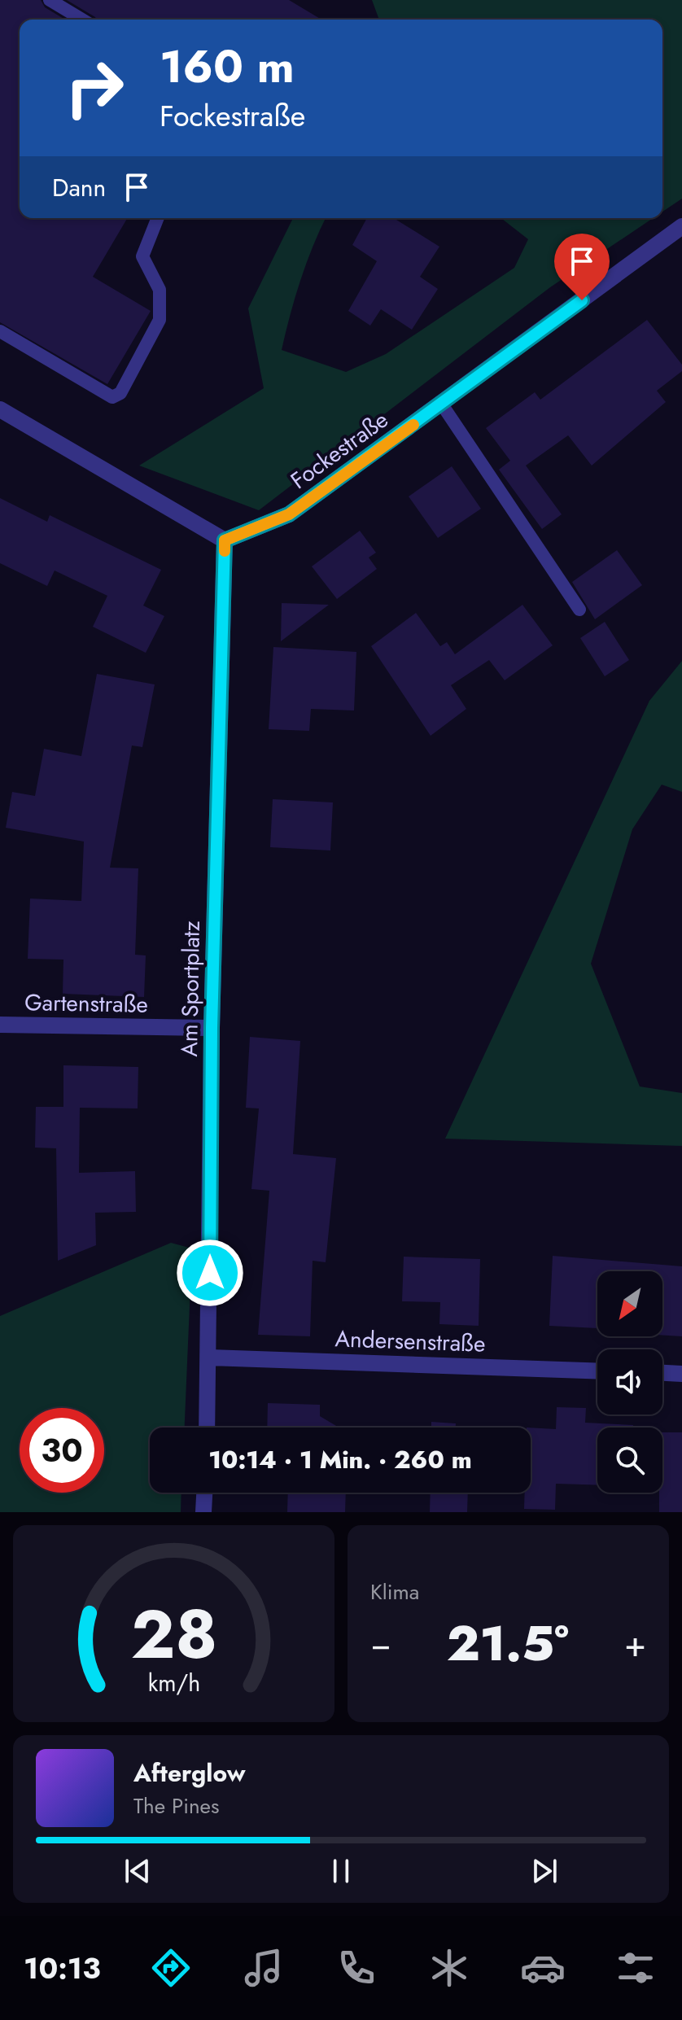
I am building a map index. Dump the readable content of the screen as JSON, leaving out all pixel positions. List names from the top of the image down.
{
  "streets": {
    "street": [
      "Fockestraße",
      "Am Sportplatz",
      "Gartenstraße",
      "Andersenstraße"
    ]
  },
  "crossings": [
    ["Fockestraße", "Am Sportplatz"],
    ["Am Sportplatz", "Gartenstraße"],
    ["Am Sportplatz", "Andersenstraße"]
  ],
  "north": "bottom left",
  "page": {
    "turn": ["160 m", "Fockestraße"],
    "then": "Dann",
    "limit": "30",
    "trip": "10:14 · 1 Min. · 260 m",
    "tile": "Klima",
    "heat": ["−", "21.5°", "+"],
    "song": ["Afterglow", "The Pines"],
    "tabs": "10:13",
    "gauge": ["28", "km/h"]
  }
}
